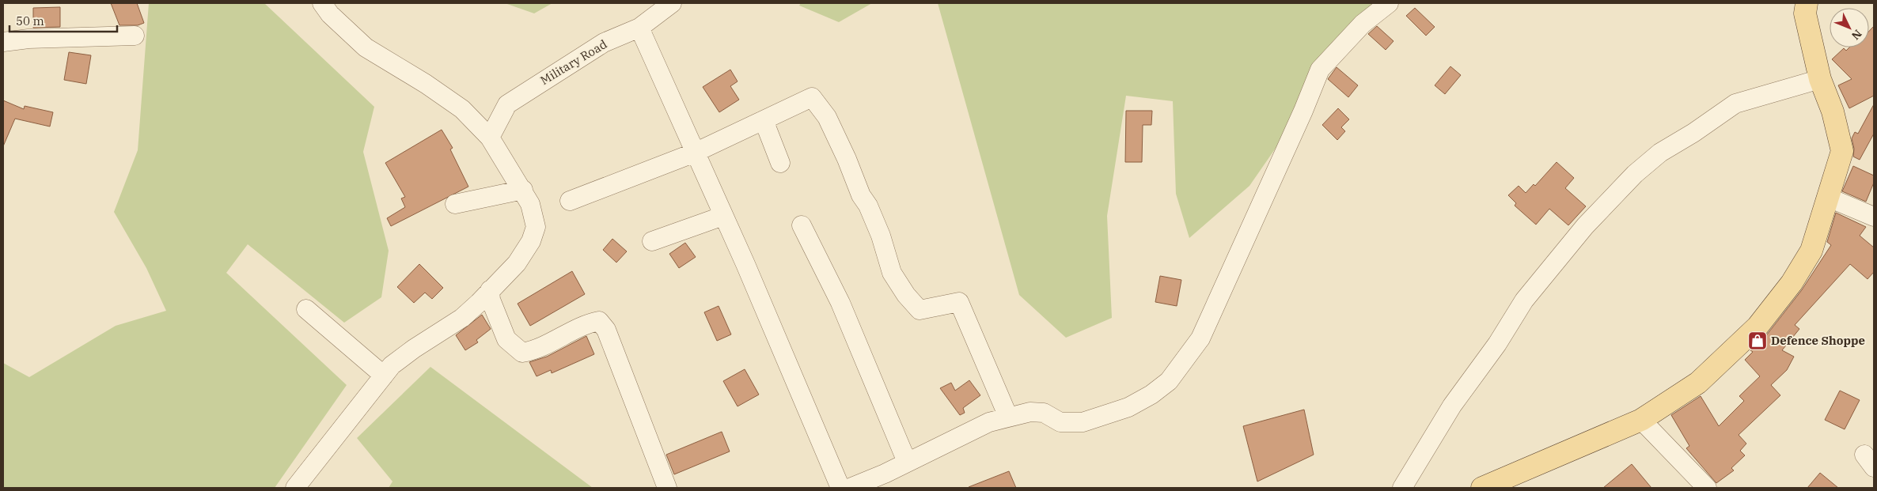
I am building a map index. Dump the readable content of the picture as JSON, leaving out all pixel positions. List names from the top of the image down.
{
  "streets": {
    "street": ["Military Road"]
  },
  "places": {
    "shop": ["Defence Shoppe"]
  },
  "scale_bar": "50 m",
  "north": "bottom right"
}
